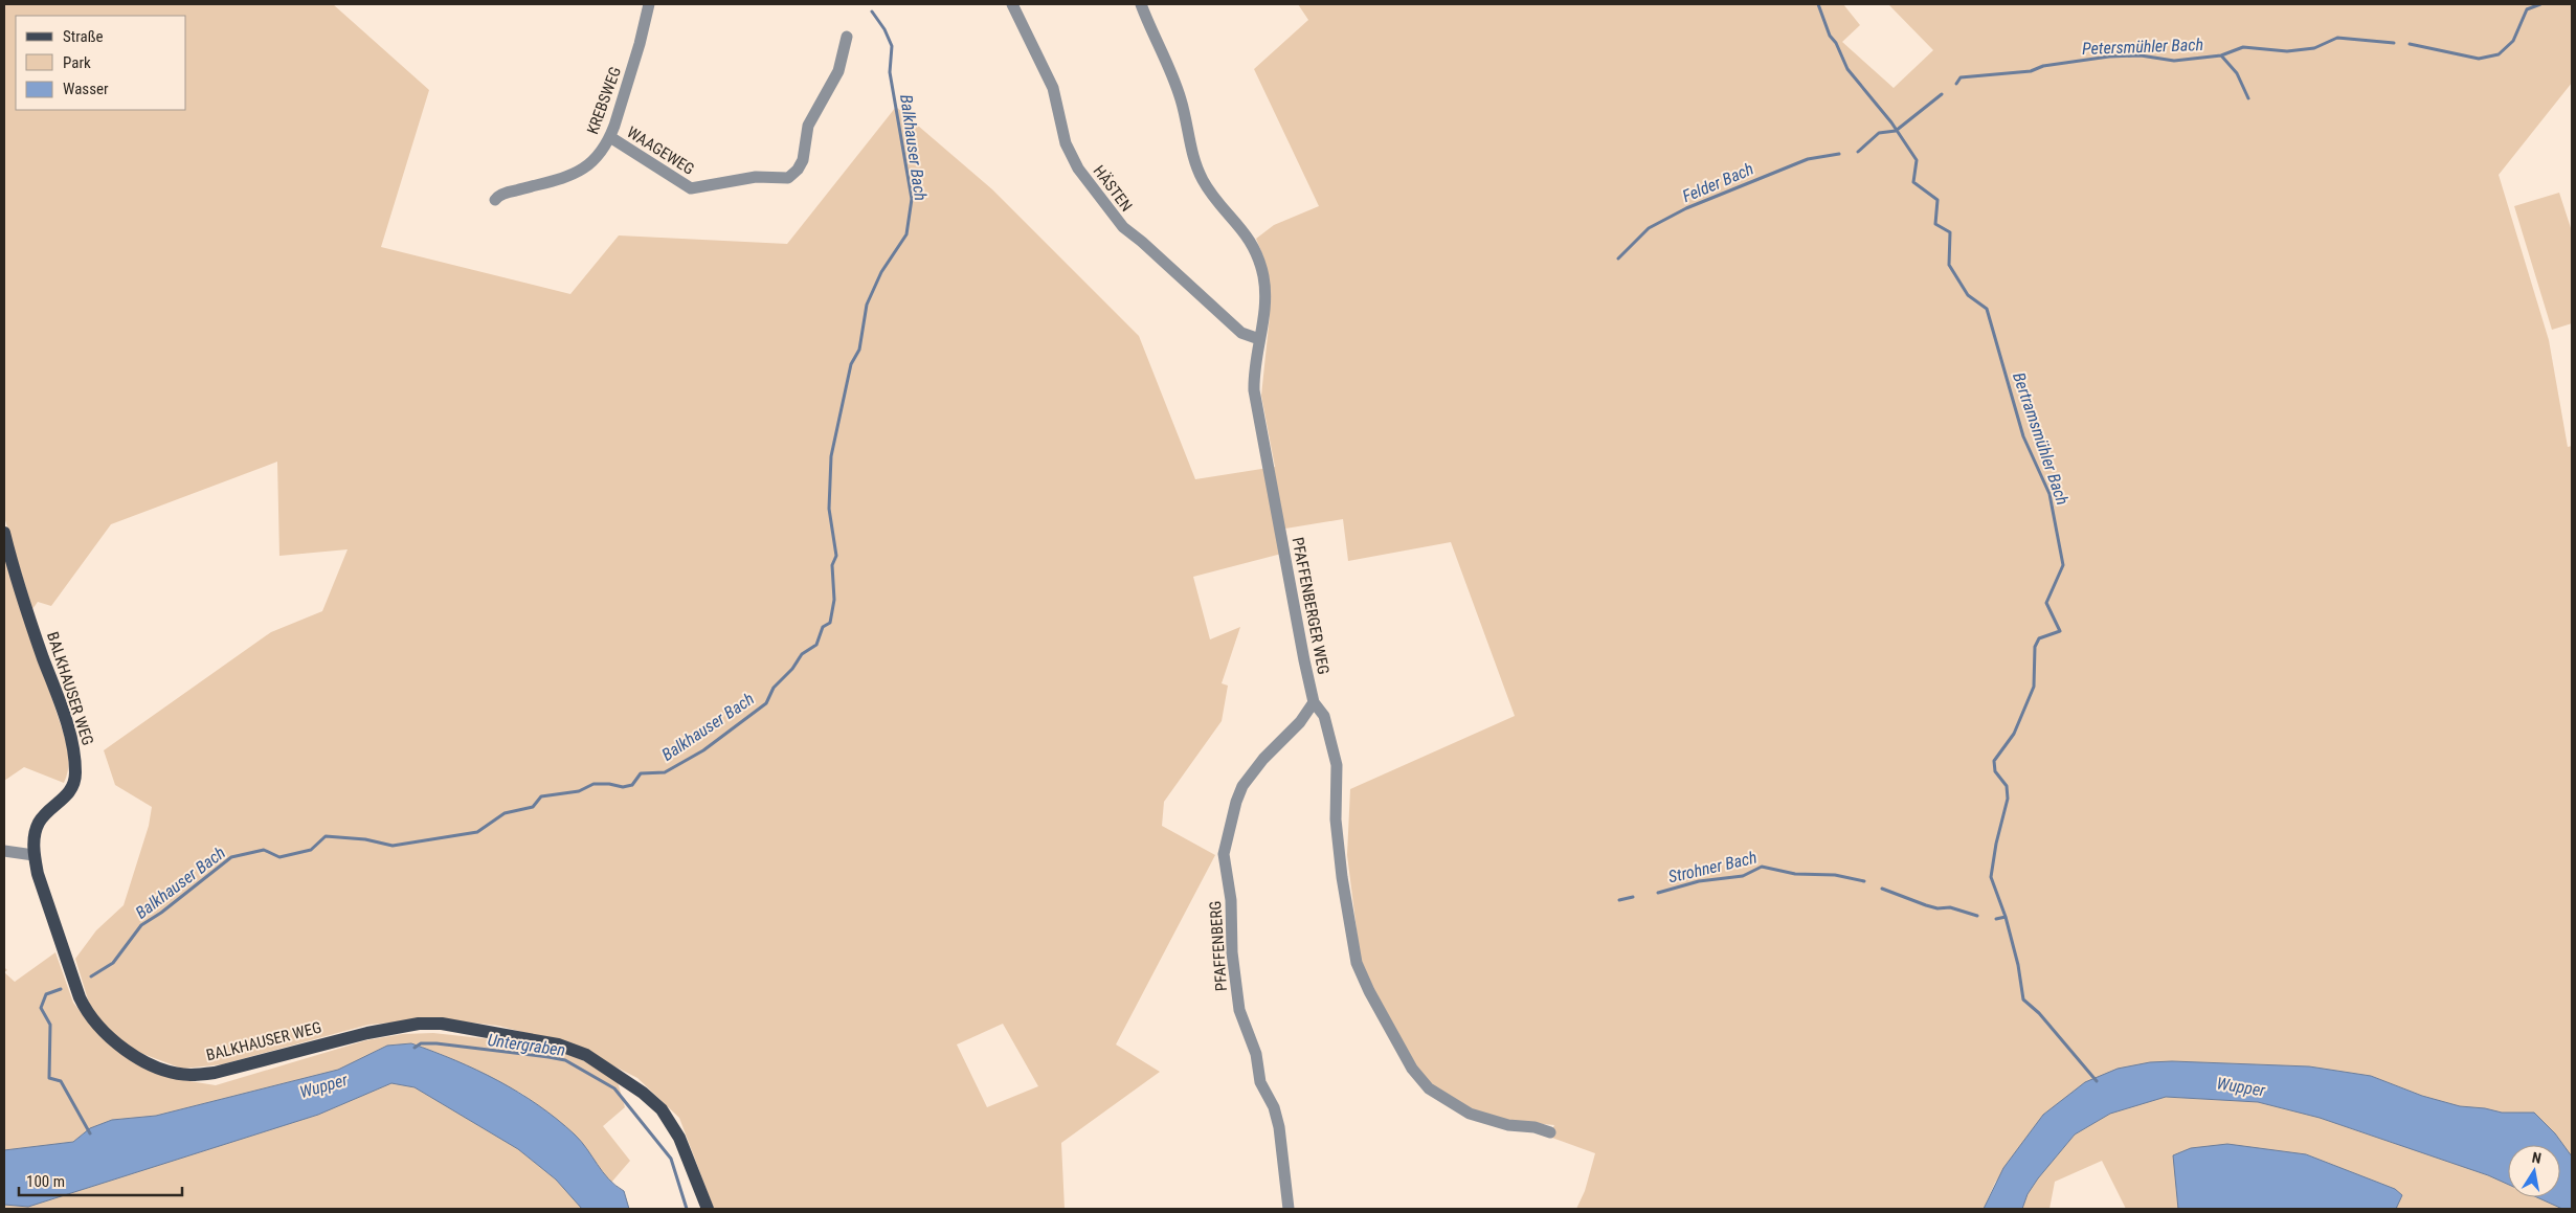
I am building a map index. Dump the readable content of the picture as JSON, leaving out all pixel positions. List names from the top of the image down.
{
  "streets": {
    "main road": ["BALKHAUSER WEG"],
    "street": [
      "KREBSWEG",
      "WAAGEWEG",
      "HÄSTEN",
      "PFAFFENBERGER WEG",
      "PFAFFENBERG"
    ]
  },
  "crossings": [
    ["KREBSWEG", "WAAGEWEG"],
    ["HÄSTEN", "PFAFFENBERGER WEG"],
    ["PFAFFENBERGER WEG", "PFAFFENBERG"]
  ],
  "water": [
    "Petersmühler Bach",
    "Balkhauser Bach",
    "Felder Bach",
    "Bertramsmühler Bach",
    "Strohner Bach",
    "Untergraben",
    "Wupper"
  ],
  "legend": ["Straße", "Park", "Wasser"],
  "scale_bar": "100 m",
  "north": "top"
}
